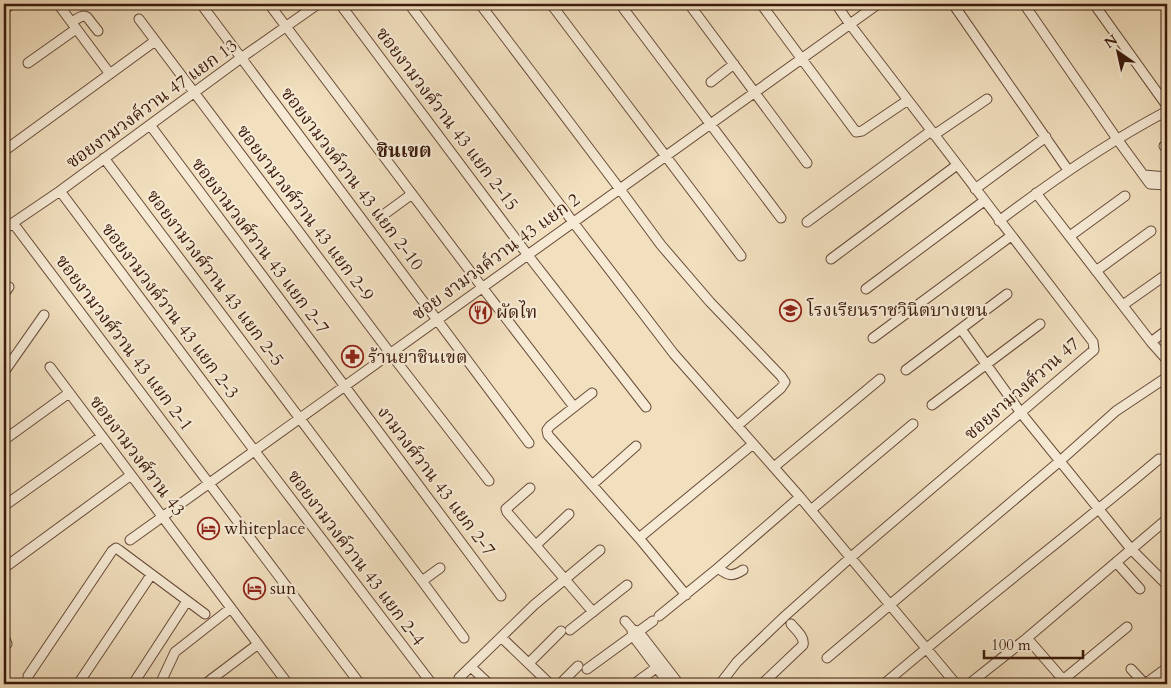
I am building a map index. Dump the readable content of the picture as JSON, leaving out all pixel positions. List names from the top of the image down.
{
  "streets": {
    "street": [
      "ซอยงามวงค์วาน 47 แยก 13",
      "ซอยงามวงค์วาน 43 แยก 2-15",
      "ซอยงามวงค์วาน 43 แยก 2-10",
      "ซอยงามวงศ์วาน 43 แยก 2-9",
      "ซอยงามวงศ์วาน 43 แยก 2-7",
      "ซอย งามวงค์วาน 43 แยก 2",
      "ซอยงามวงศ์วาน 43 แยก 2-5",
      "ซอยงามวงค์วาน 43 แยก 2-3",
      "ซอยงามวงศ์วาน 43 แยก 2-1",
      "ซอยงามวงศ์วาน 47",
      "ซอยงามวงศ์วาน 43",
      "งามวงศ์วาน 43 แยก 2-7",
      "ซอยงามวงค์วาน 43 แยก 2-4"
    ]
  },
  "crossings": [
    ["ซอยงามวงค์วาน 47 แยก 13", "ซอยงามวงค์วาน 43 แยก 2-10"],
    ["ซอยงามวงค์วาน 47 แยก 13", "ซอยงามวงศ์วาน 43 แยก 2-9"],
    ["ซอยงามวงค์วาน 47 แยก 13", "ซอยงามวงศ์วาน 43 แยก 2-7"],
    ["ซอยงามวงค์วาน 47 แยก 13", "ซอยงามวงศ์วาน 43 แยก 2-5"],
    ["ซอยงามวงค์วาน 47 แยก 13", "ซอยงามวงค์วาน 43 แยก 2-3"],
    ["ซอยงามวงค์วาน 47 แยก 13", "ซอยงามวงศ์วาน 43 แยก 2-1"],
    ["ซอยงามวงค์วาน 43 แยก 2-15", "ซอย งามวงค์วาน 43 แยก 2"],
    ["ซอยงามวงค์วาน 43 แยก 2-10", "ซอย งามวงค์วาน 43 แยก 2"],
    ["ซอยงามวงศ์วาน 43 แยก 2-9", "ซอย งามวงค์วาน 43 แยก 2"],
    ["ซอยงามวงศ์วาน 43 แยก 2-7", "ซอย งามวงค์วาน 43 แยก 2"],
    ["ซอยงามวงศ์วาน 43 แยก 2-7", "งามวงศ์วาน 43 แยก 2-7"],
    ["ซอย งามวงค์วาน 43 แยก 2", "ซอยงามวงศ์วาน 43 แยก 2-5"],
    ["ซอย งามวงค์วาน 43 แยก 2", "ซอยงามวงค์วาน 43 แยก 2-3"],
    ["ซอย งามวงค์วาน 43 แยก 2", "ซอยงามวงศ์วาน 43 แยก 2-1"],
    ["ซอย งามวงค์วาน 43 แยก 2", "ซอยงามวงศ์วาน 47"],
    ["ซอย งามวงค์วาน 43 แยก 2", "ซอยงามวงศ์วาน 43"],
    ["ซอย งามวงค์วาน 43 แยก 2", "งามวงศ์วาน 43 แยก 2-7"],
    ["ซอย งามวงค์วาน 43 แยก 2", "ซอยงามวงค์วาน 43 แยก 2-4"],
    ["ซอยงามวงค์วาน 43 แยก 2-3", "ซอยงามวงค์วาน 43 แยก 2-4"]
  ],
  "districts": ["ชินเขต"],
  "places": {
    "school or university": ["โรงเรียนราชวินิตบางเขน"],
    "restaurant": ["ผัดไท"],
    "pharmacy": ["ร้านยาชินเขต"],
    "hotel": ["whiteplace", "sun"]
  },
  "scale_bar": "100 m",
  "north": "top left"
}
